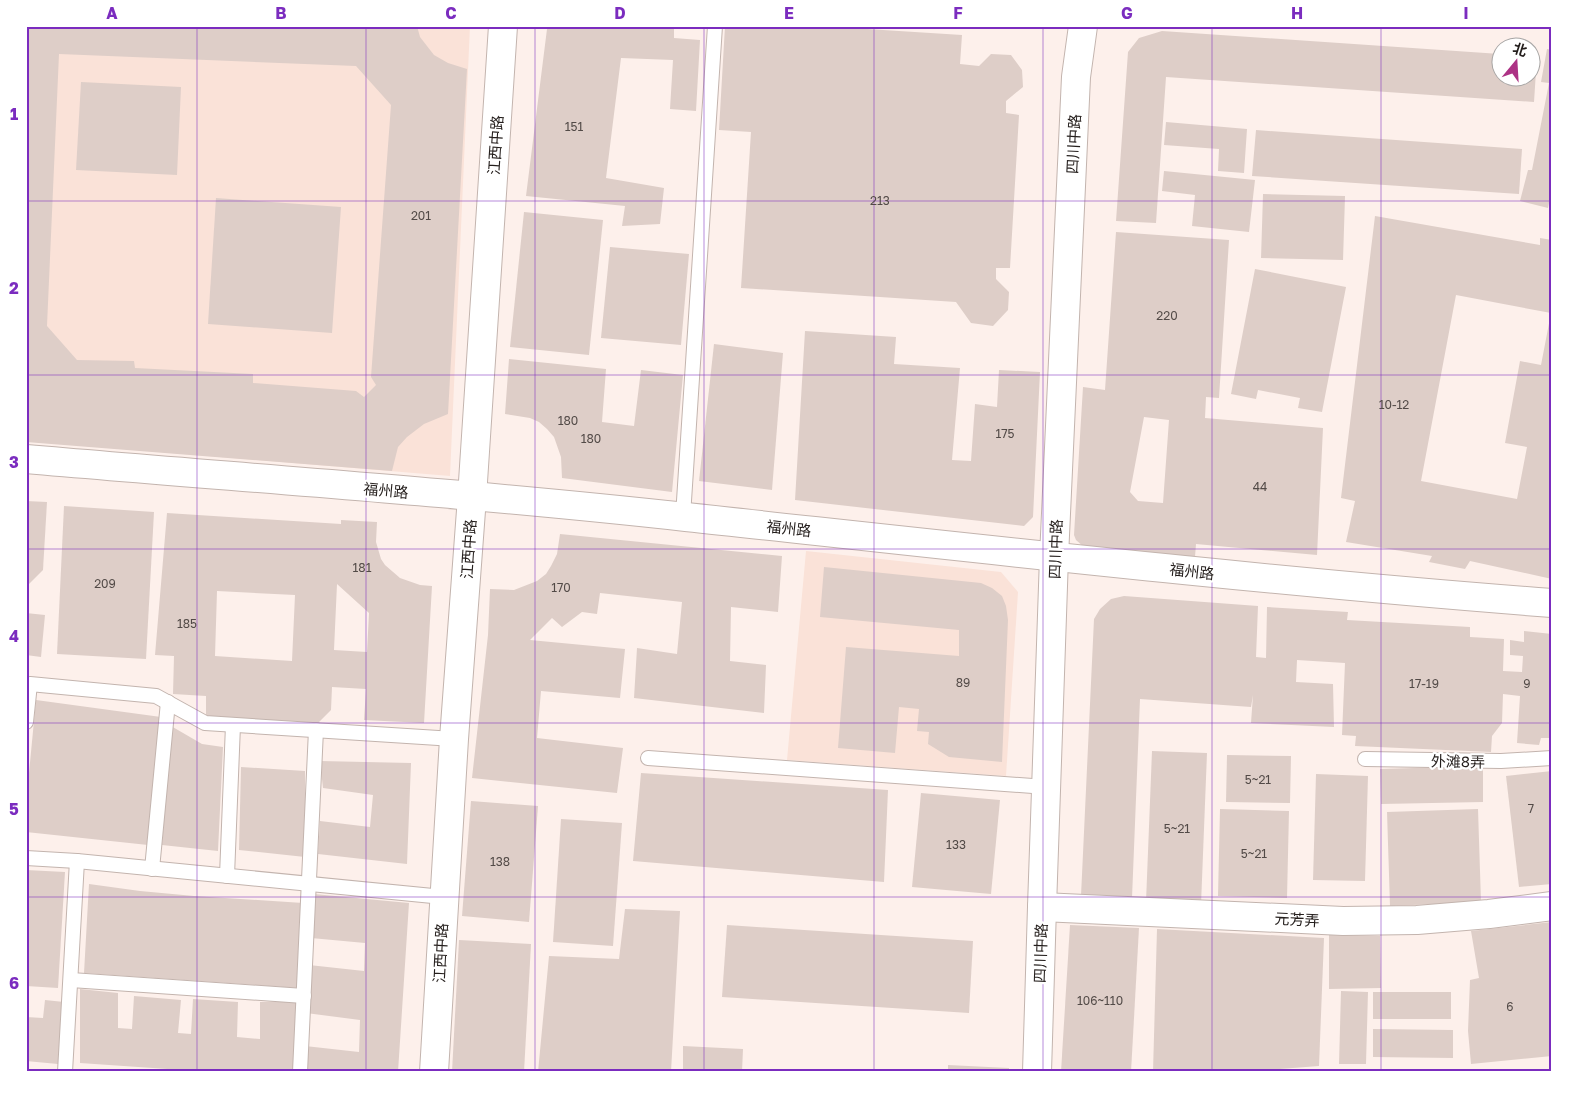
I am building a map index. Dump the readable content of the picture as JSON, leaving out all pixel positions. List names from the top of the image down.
{
  "streets": {
    "street": [
      "四川中路",
      "江西中路",
      "福州路",
      "元芳弄"
    ],
    "lane": ["外滩8弄"]
  },
  "crossings": [
    ["四川中路", "福州路"],
    ["四川中路", "元芳弄"],
    ["江西中路", "福州路"]
  ],
  "house_numbers": [
    "151",
    "213",
    "201",
    "220",
    "10-12",
    "180",
    "175",
    "180",
    "44",
    "181",
    "209",
    "170",
    "185",
    "89",
    "17-19",
    "9",
    "5~21",
    "7",
    "5~21",
    "133",
    "5~21",
    "138",
    "106~110",
    "6"
  ],
  "north": "top",
  "grid": {
    "columns": [
      "A",
      "B",
      "C",
      "D",
      "E",
      "F",
      "G",
      "H",
      "I"
    ],
    "rows": [
      "1",
      "2",
      "3",
      "4",
      "5",
      "6"
    ]
  }
}
